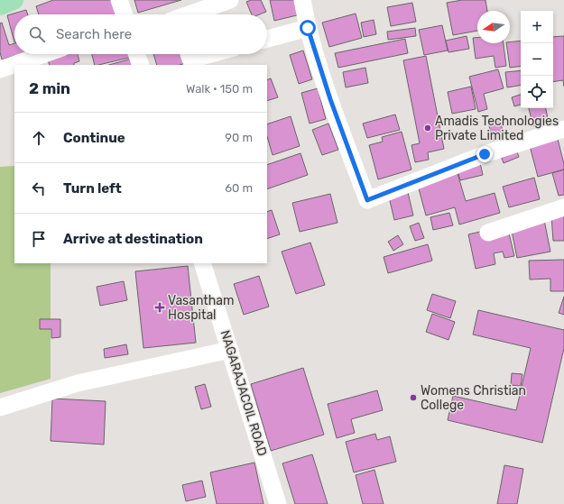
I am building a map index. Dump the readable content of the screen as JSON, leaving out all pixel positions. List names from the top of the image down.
{
  "streets": {
    "street": ["NAGARAJACOIL ROAD"]
  },
  "places": {
    "other": ["Amadis Technologies Private Limited", "Womens Christian College"],
    "health": ["Vasantham Hospital"]
  },
  "north": "left",
  "page": {
    "map_buttons": ["+", "−"],
    "search": "Search here",
    "heading": ["2 min", "Walk · 150 m"],
    "list": [
      ["Continue", "90 m"],
      ["Turn left", "60 m"],
      "Arrive at destination"
    ]
  }
}
